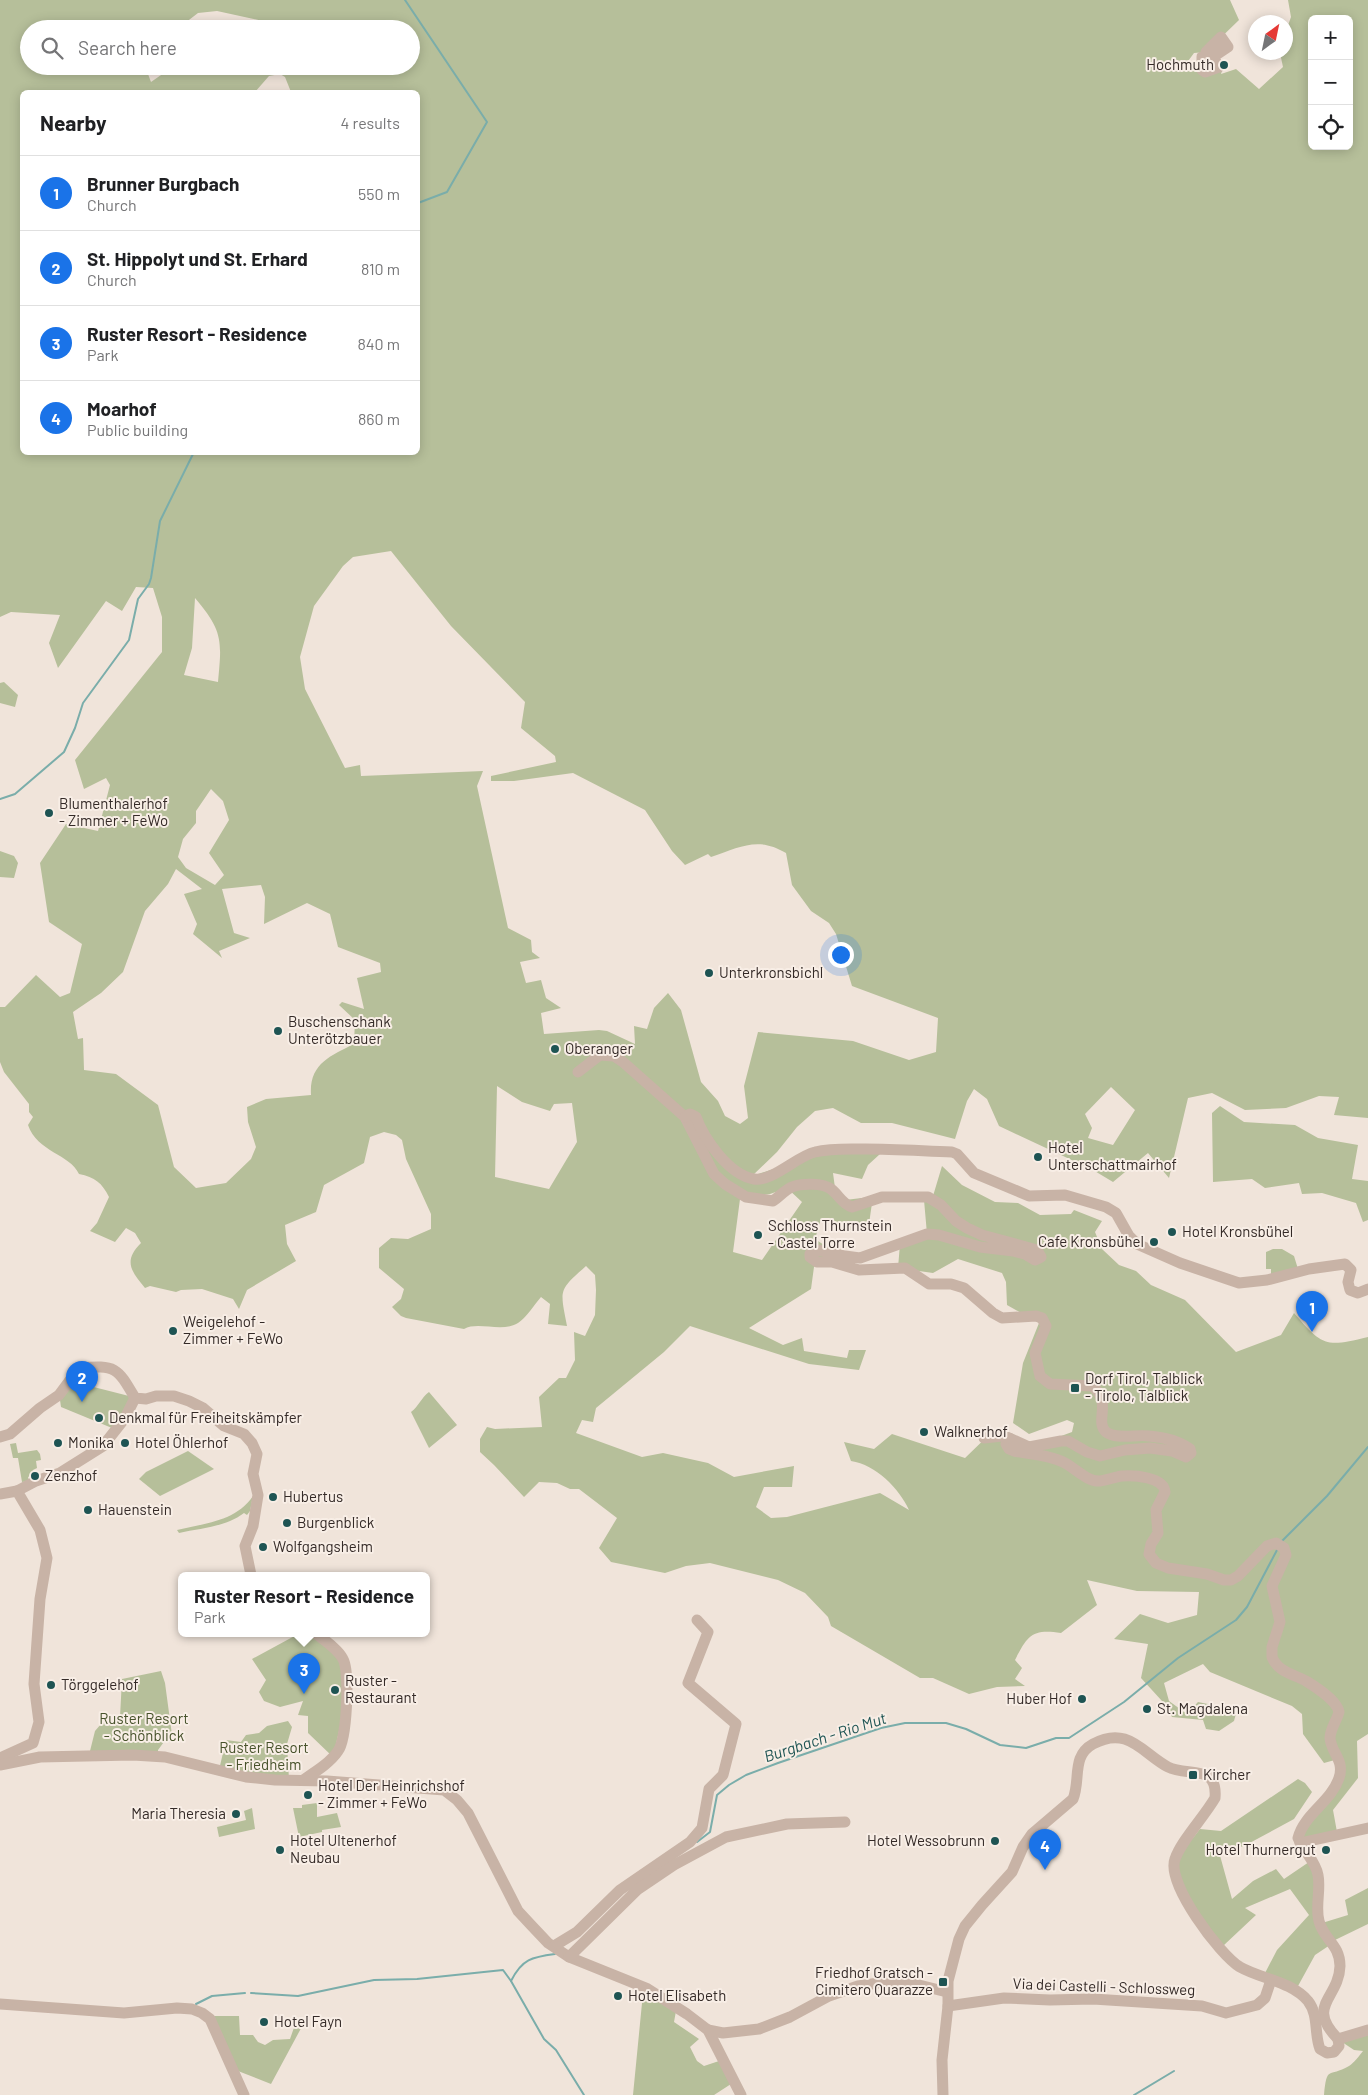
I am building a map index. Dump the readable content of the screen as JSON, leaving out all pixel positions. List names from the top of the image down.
{
  "streets": {
    "street": ["Via dei Castelli - Schlossweg"]
  },
  "water": ["Burgbach - Rio Mut"],
  "parks": ["Ruster Resort - Schönblick", "Ruster Resort - Friedheim"],
  "places": {
    "other": [
      "Hochmuth",
      "Blumenthalerhof - Zimmer + FeWo",
      "Unterkronsbichl",
      "Buschenschank Unterötzbauer",
      "Oberanger",
      "Hotel Unterschattmairhof",
      "Hotel Kronsbühel",
      "Schloss Thurnstein - Castel Torre",
      "Cafe Kronsbühel",
      "Weigelehof - Zimmer + FeWo",
      "Denkmal für Freiheitskämpfer",
      "Walknerhof",
      "Monika",
      "Hotel Öhlerhof",
      "Zenzhof",
      "Hubertus",
      "Hauenstein",
      "Burgenblick",
      "Wolfgangsheim",
      "Törggelehof",
      "Ruster - Restaurant",
      "Huber Hof",
      "St. Magdalena",
      "Hotel Der Heinrichshof - Zimmer + FeWo",
      "Maria Theresia",
      "Hotel Wessobrunn",
      "Hotel Ultenerhof Neubau",
      "Hotel Thurnergut",
      "Hotel Elisabeth",
      "Hotel Fayn"
    ],
    "transit": ["Dorf Tirol, Talblick - Tirolo, Talblick", "Kircher", "Friedhof Gratsch - Cimitero Quarazze"]
  },
  "north": "top right",
  "page": {
    "map_buttons": ["+", "−"],
    "search": "Search here",
    "heading": ["Nearby", "4 results"],
    "list": [
      {
        "mark": "1",
        "name": "Brunner Burgbach",
        "note": "Church",
        "value": "550 m"
      },
      {
        "mark": "2",
        "name": "St. Hippolyt und St. Erhard",
        "note": "Church",
        "value": "810 m"
      },
      {
        "mark": "3",
        "name": "Ruster Resort - Residence",
        "note": "Park",
        "value": "840 m"
      },
      {
        "mark": "4",
        "name": "Moarhof",
        "note": "Public building",
        "value": "860 m"
      }
    ],
    "pins": [
      "1",
      "2",
      "3",
      "4"
    ],
    "popup": ["Ruster Resort - Residence", "Park"]
  }
}
